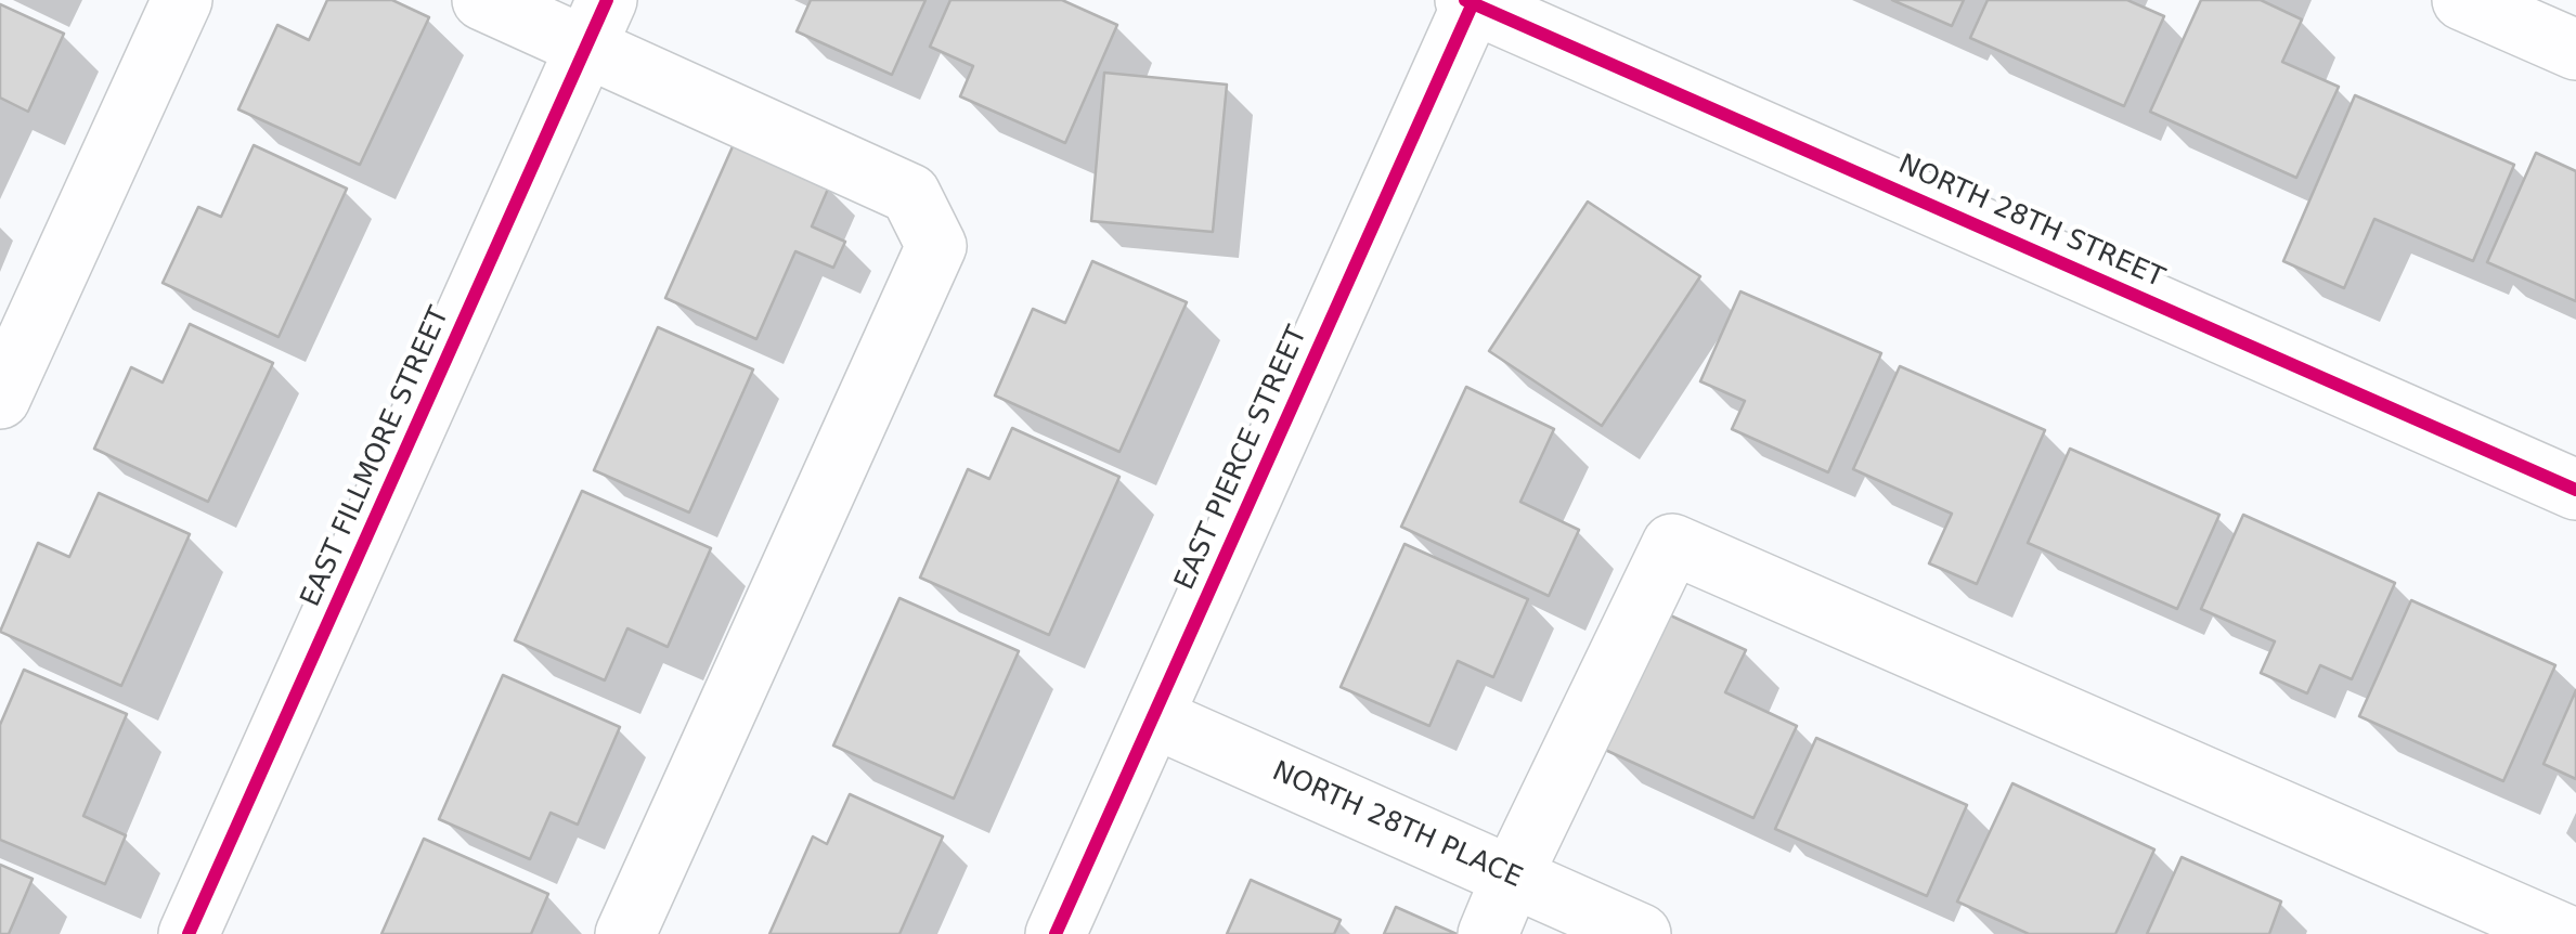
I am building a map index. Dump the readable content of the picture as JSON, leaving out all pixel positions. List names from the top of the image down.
{
  "streets": {
    "street": [
      "NORTH 28TH STREET",
      "EAST FILLMORE STREET",
      "EAST PIERCE STREET",
      "NORTH 28TH PLACE"
    ]
  },
  "crossings": [
    ["NORTH 28TH STREET", "EAST PIERCE STREET"],
    ["EAST PIERCE STREET", "NORTH 28TH PLACE"]
  ]
}
